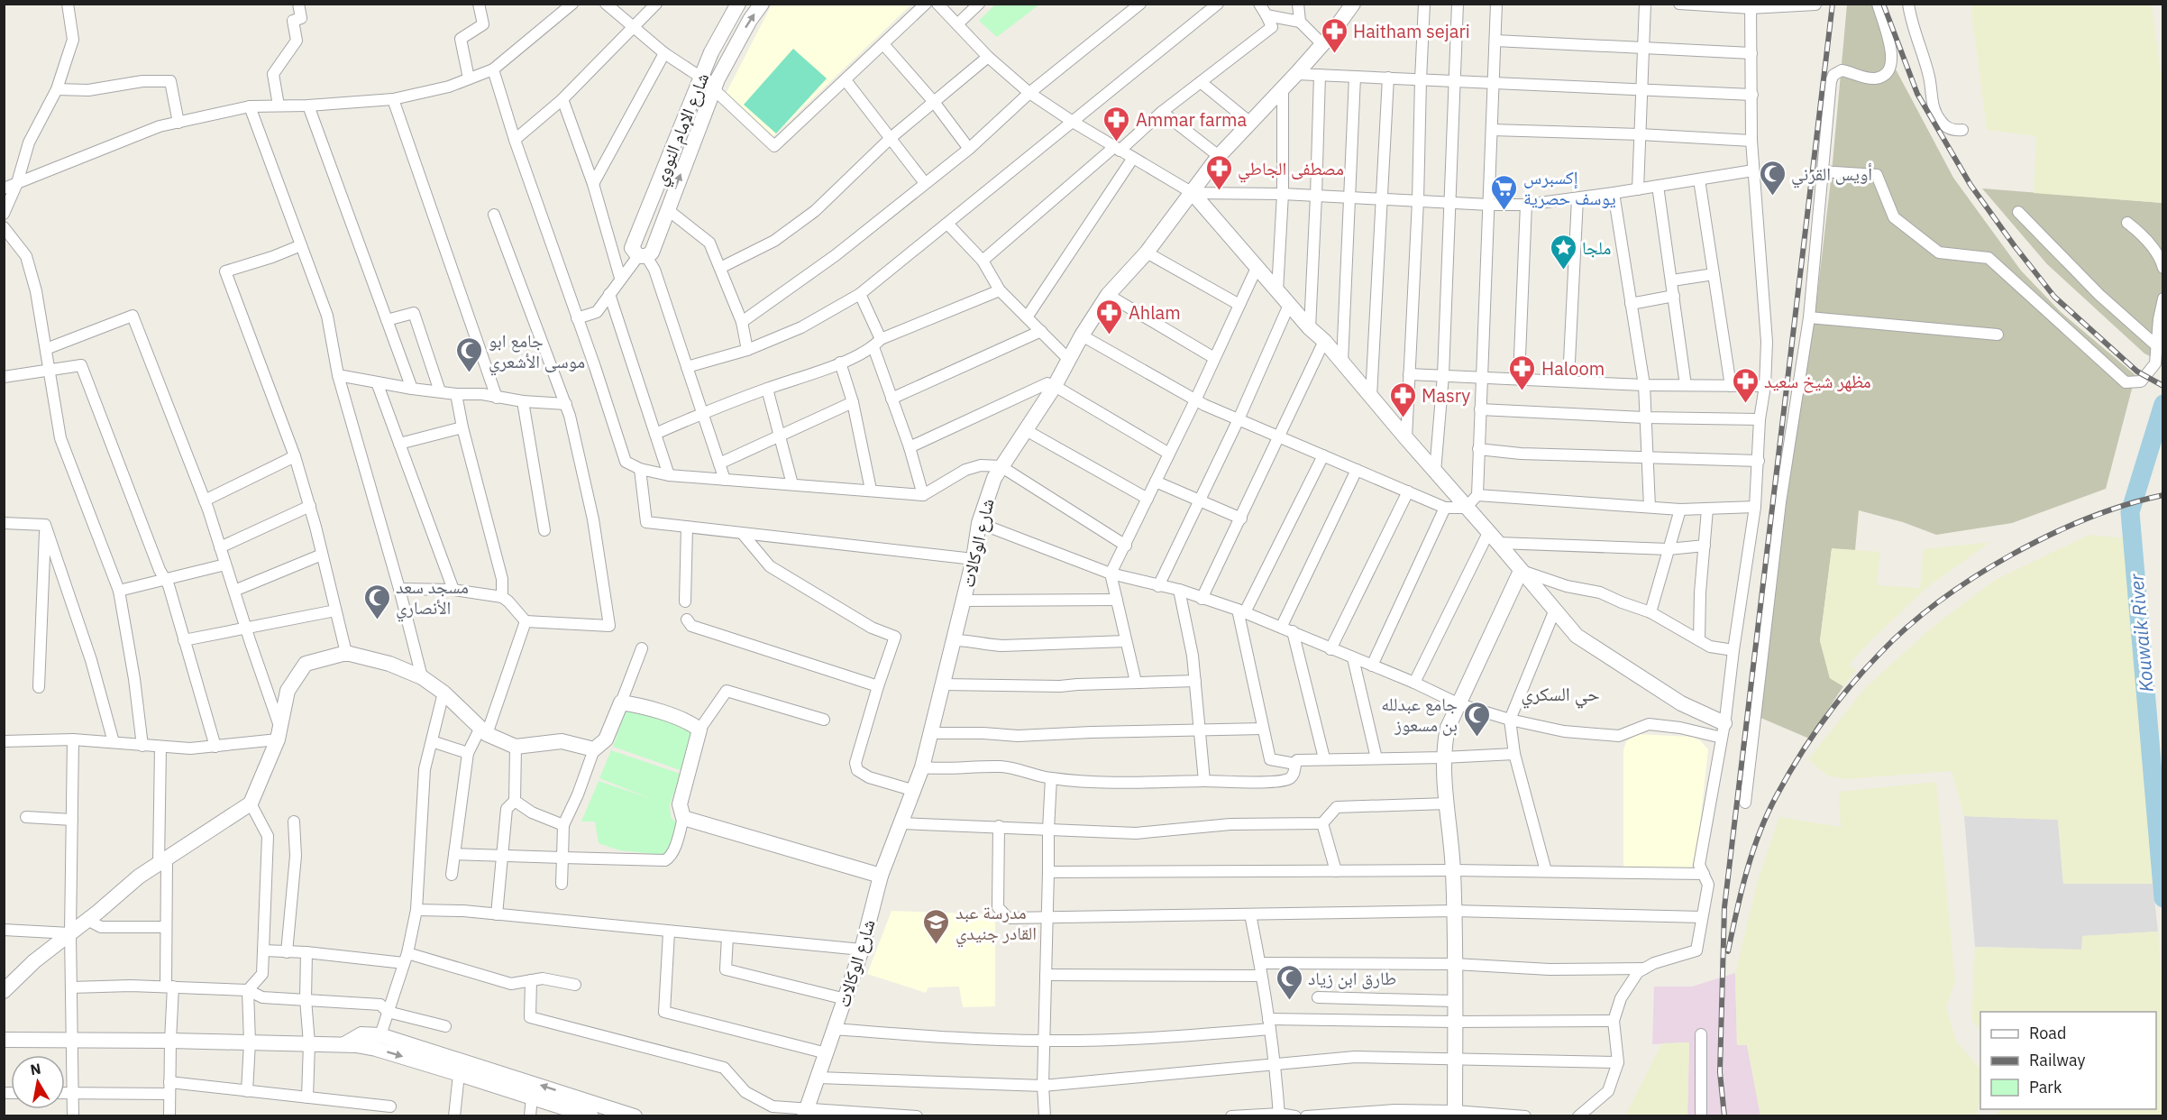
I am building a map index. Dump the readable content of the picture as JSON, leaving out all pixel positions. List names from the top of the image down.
{
  "streets": {
    "street": ["شارع الإمام النووي", "شارع الوكالات"]
  },
  "districts": ["حي السكري"],
  "water": ["Kouwaik River"],
  "places": {
    "pharmacy": [
      "Haitham sejari",
      "Ammar farma",
      "مصطفى الجاطي",
      "Ahlam",
      "Haloom",
      "مظهر شيخ سعيد",
      "Masry"
    ],
    "mosque": [
      "أويس القرني",
      "جامع ابو موسى الأشعري",
      "مسجد سعد الأنصاري",
      "جامع عبدلله بن مسعوز",
      "طارق ابن زياد"
    ],
    "supermarket": ["إكسبرس يوسف حصرية"],
    "place": ["ملجا"],
    "school or university": ["مدرسة عبد القادر جنيدي"]
  },
  "legend": ["Road", "Railway", "Park"],
  "north": "top"
}
